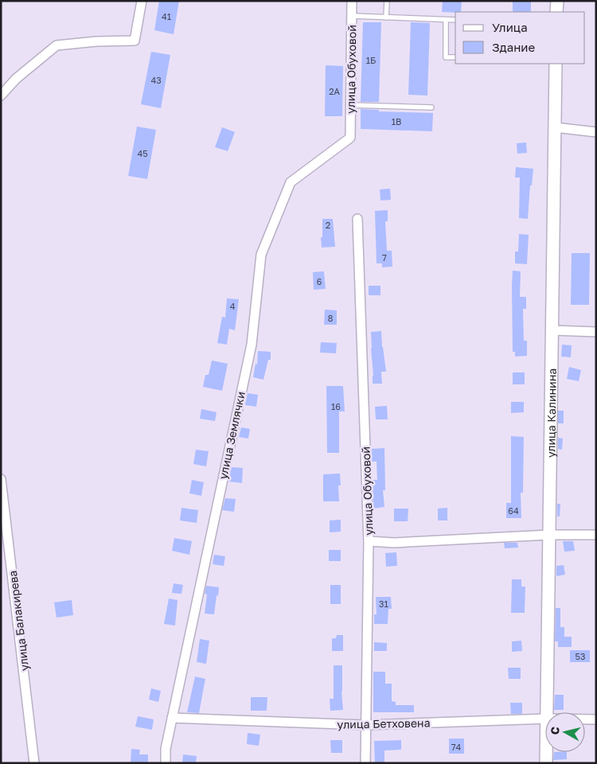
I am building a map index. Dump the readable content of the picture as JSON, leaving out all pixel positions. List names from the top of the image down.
{
  "streets": {
    "street": [
      "улица Обуховой",
      "улица Калинина",
      "улица Землячки",
      "улица Балакирева",
      "улица Бетховена"
    ]
  },
  "crossings": [
    ["улица Обуховой", "улица Землячки"],
    ["улица Обуховой", "улица Бетховена"],
    ["улица Землячки", "улица Бетховена"]
  ],
  "house_numbers": [
    "41",
    "1Б",
    "43",
    "2А",
    "1В",
    "45",
    "2",
    "7",
    "6",
    "4",
    "8",
    "16",
    "64",
    "31",
    "53",
    "74"
  ],
  "legend": ["Улица", "Здание"],
  "north": "left"
}
